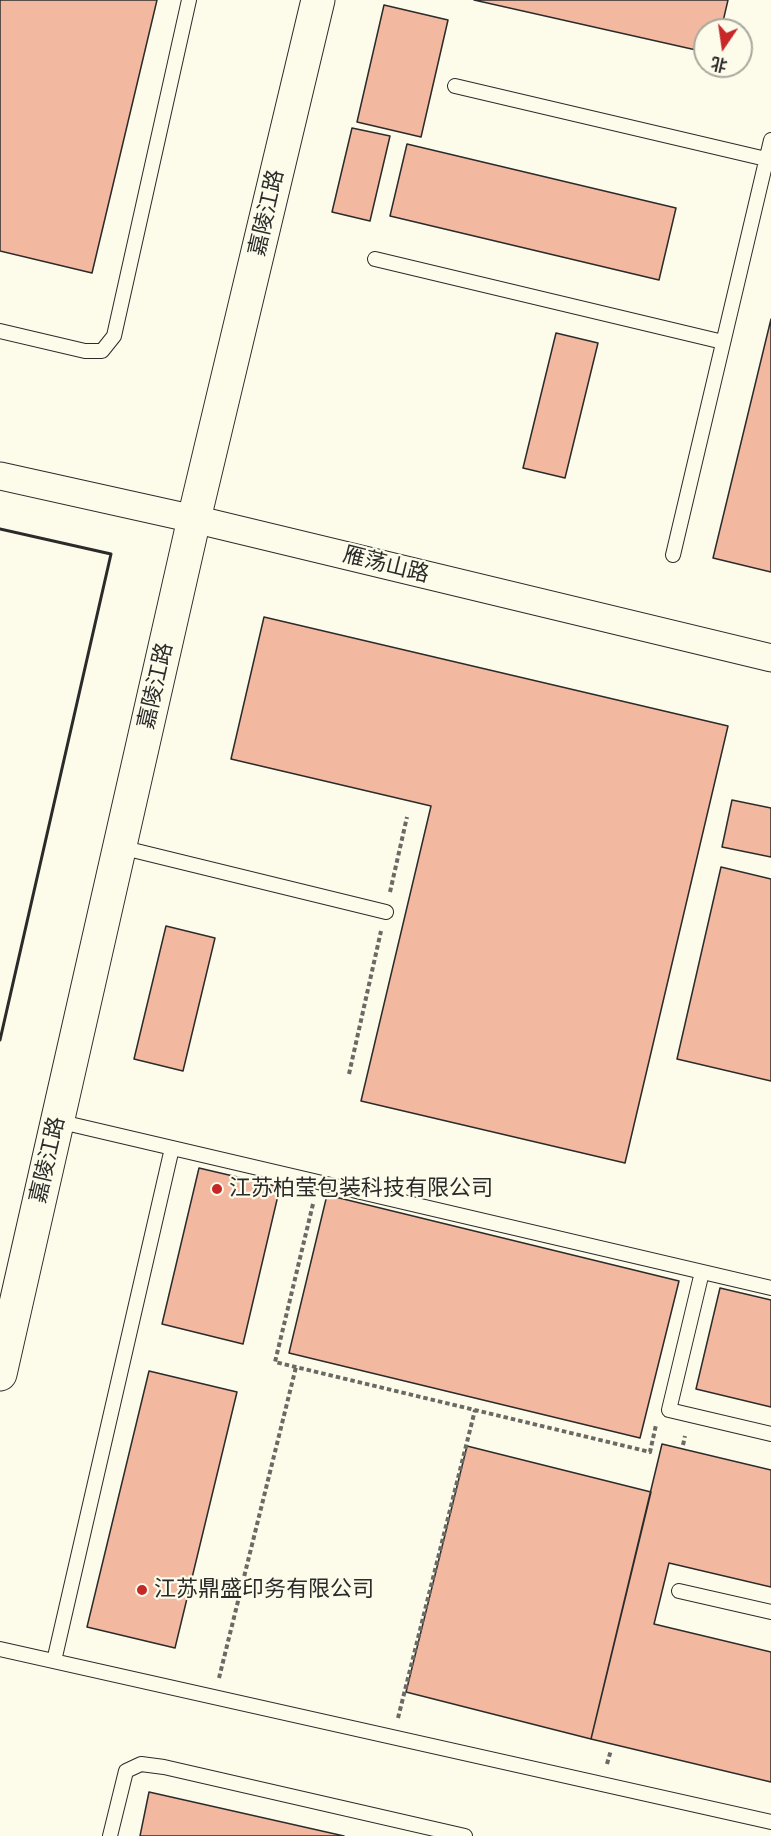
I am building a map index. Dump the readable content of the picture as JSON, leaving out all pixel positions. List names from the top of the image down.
{
  "streets": {
    "street": ["嘉陵江路", "雁荡山路"]
  },
  "crossings": [
    ["嘉陵江路", "雁荡山路"]
  ],
  "places": ["江苏柏莹包装科技有限公司", "江苏鼎盛印务有限公司"],
  "north": "bottom"
}
